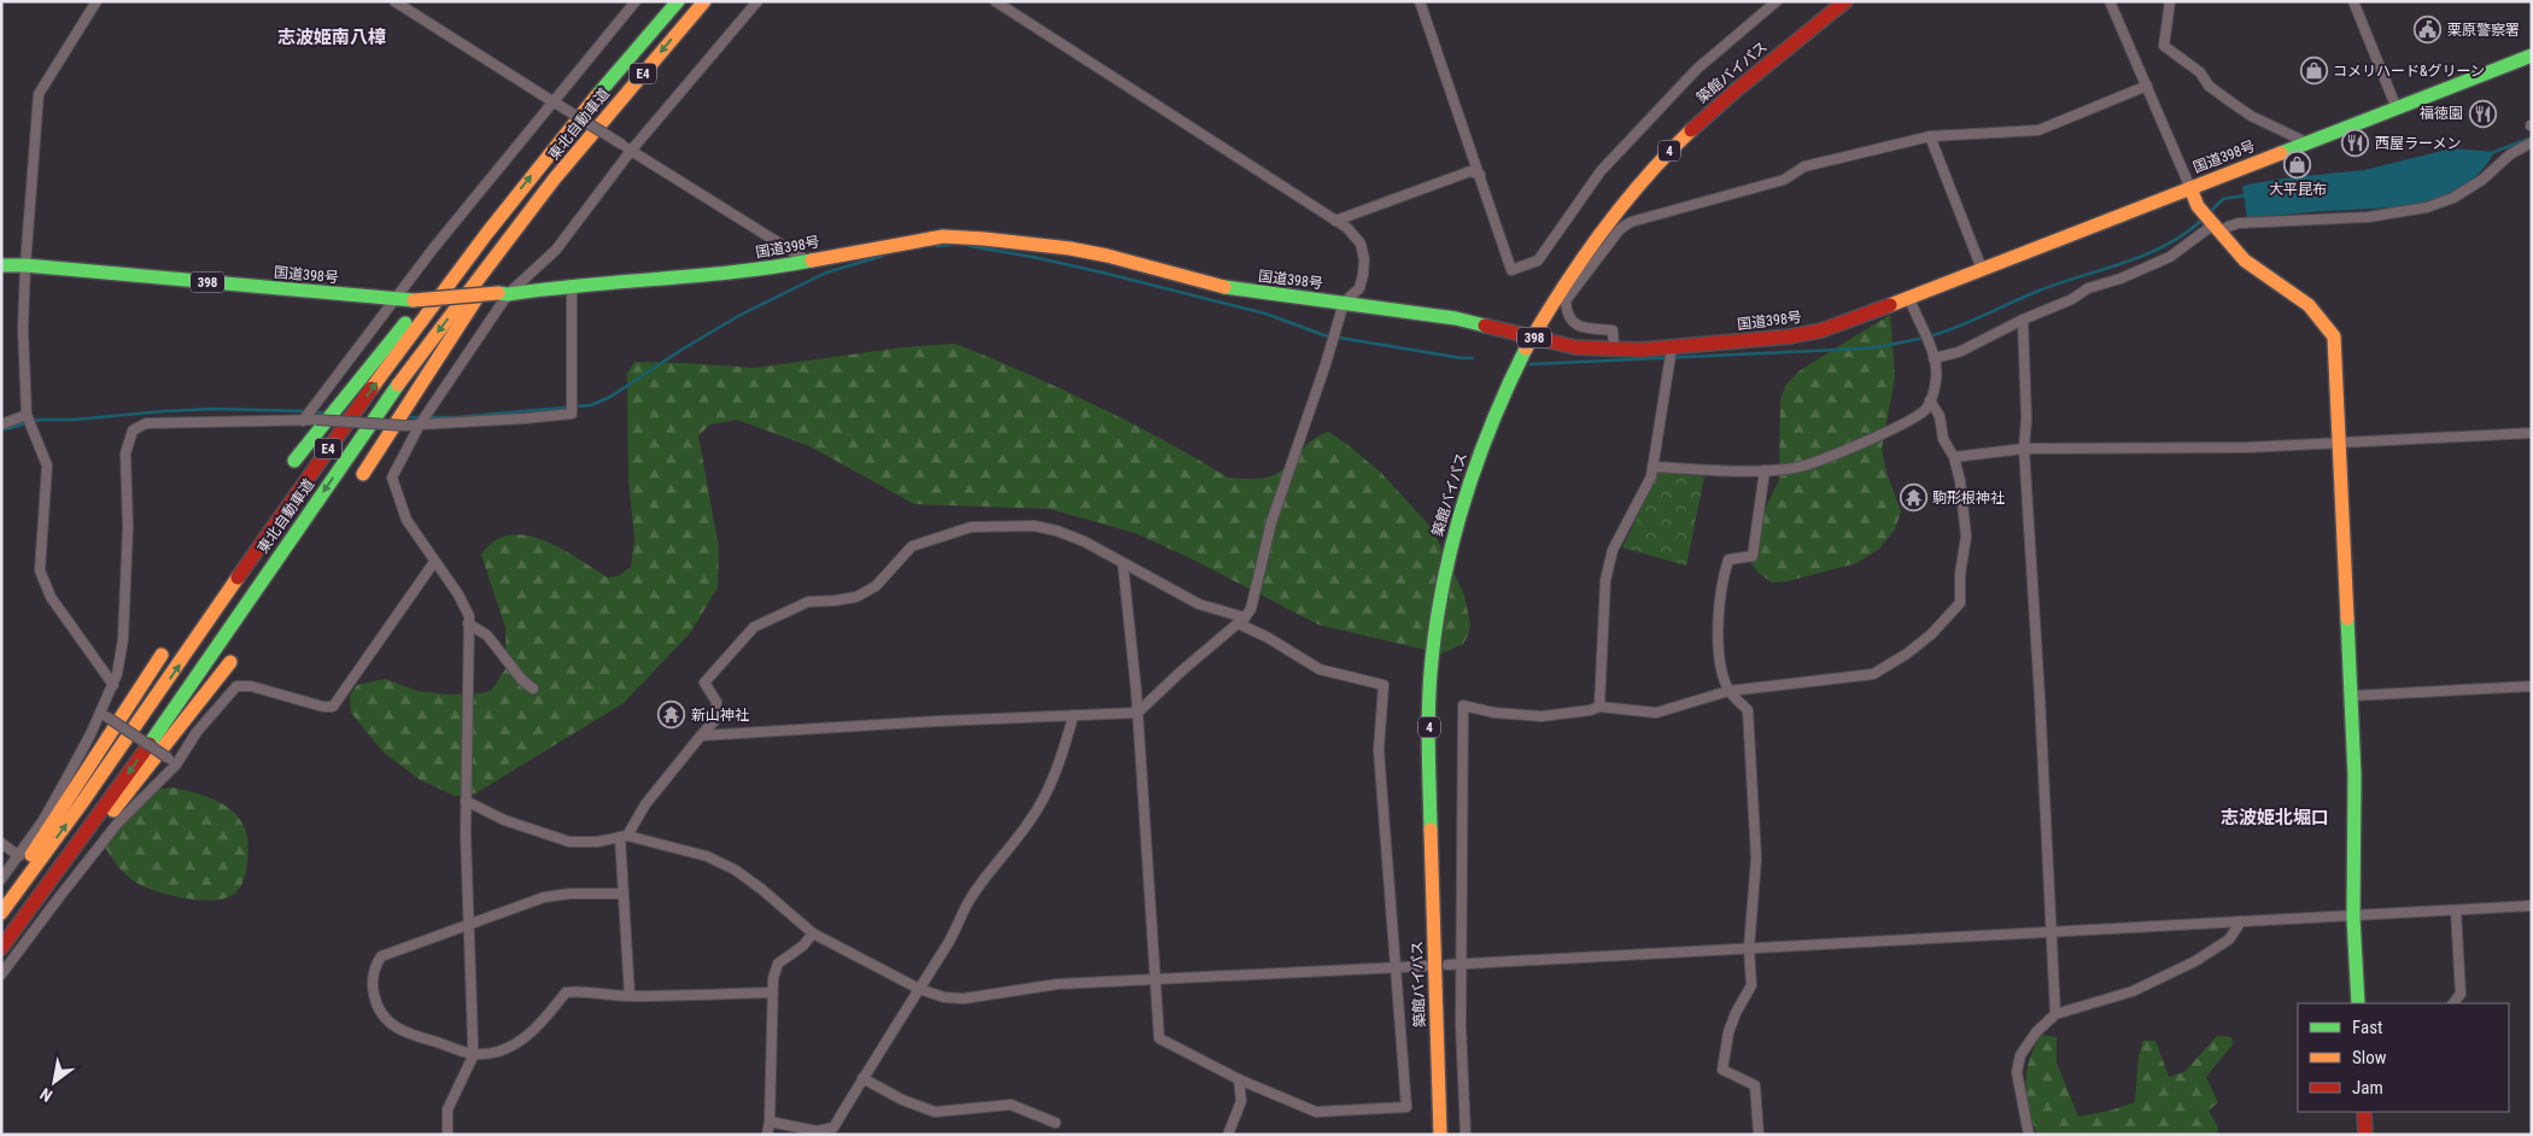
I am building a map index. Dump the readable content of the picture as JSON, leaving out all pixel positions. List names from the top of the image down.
{
  "streets": {
    "main road": [
      "築館バイパス",
      "E4",
      "東北自動車道",
      "4",
      "国道398号",
      "398"
    ]
  },
  "crossings": [
    ["築館バイパス", "国道398号"]
  ],
  "districts": ["志波姫南八樟", "志波姫北堀口"],
  "places": {
    "public building": ["栗原警察署"],
    "shop": ["コメリハード&グリーン", "大平昆布"],
    "restaurant": ["福徳園", "西屋ラーメン"],
    "temple": ["駒形根神社", "新山神社"]
  },
  "legend": ["Fast", "Slow", "Jam"],
  "north": "bottom left"
}
